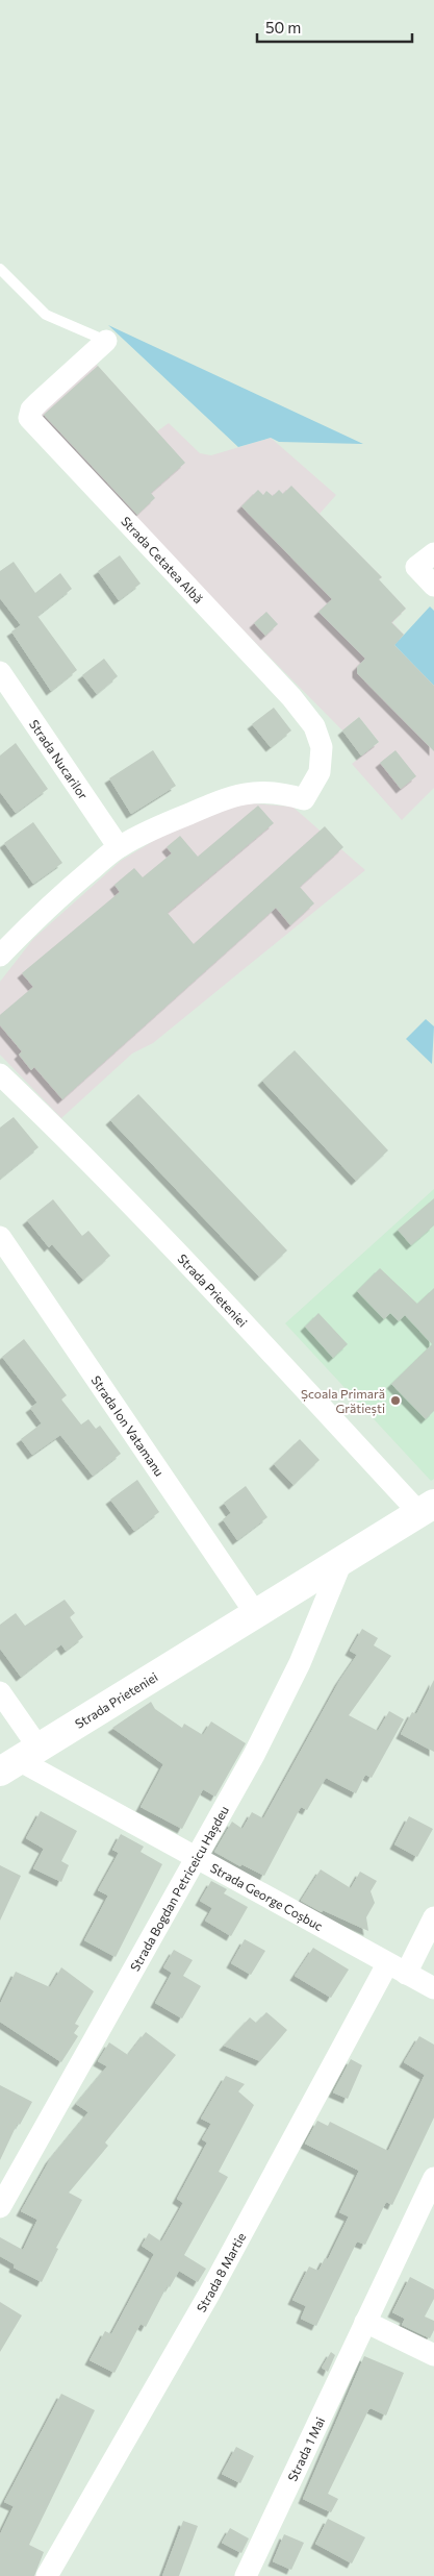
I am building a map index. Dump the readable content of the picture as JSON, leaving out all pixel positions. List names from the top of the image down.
{
  "streets": {
    "street": [
      "Strada Cetatea Albă",
      "Strada Nucarilor",
      "Strada Prieteniei",
      "Strada Ion Vatamanu",
      "Strada Bogdan Petriceicu Hașdeu",
      "Strada George Coșbuc",
      "Strada 8 Martie",
      "Strada 1 Mai"
    ]
  },
  "crossings": [
    ["Strada Cetatea Albă", "Strada Nucarilor"],
    ["Strada Prieteniei", "Strada Ion Vatamanu"],
    ["Strada Prieteniei", "Strada Bogdan Petriceicu Hașdeu"],
    ["Strada Prieteniei", "Strada George Coșbuc"],
    ["Strada Bogdan Petriceicu Hașdeu", "Strada George Coșbuc"],
    ["Strada George Coșbuc", "Strada 8 Martie"]
  ],
  "places": ["Școala Primară Grătiești"],
  "scale_bar": "50 m"
}
